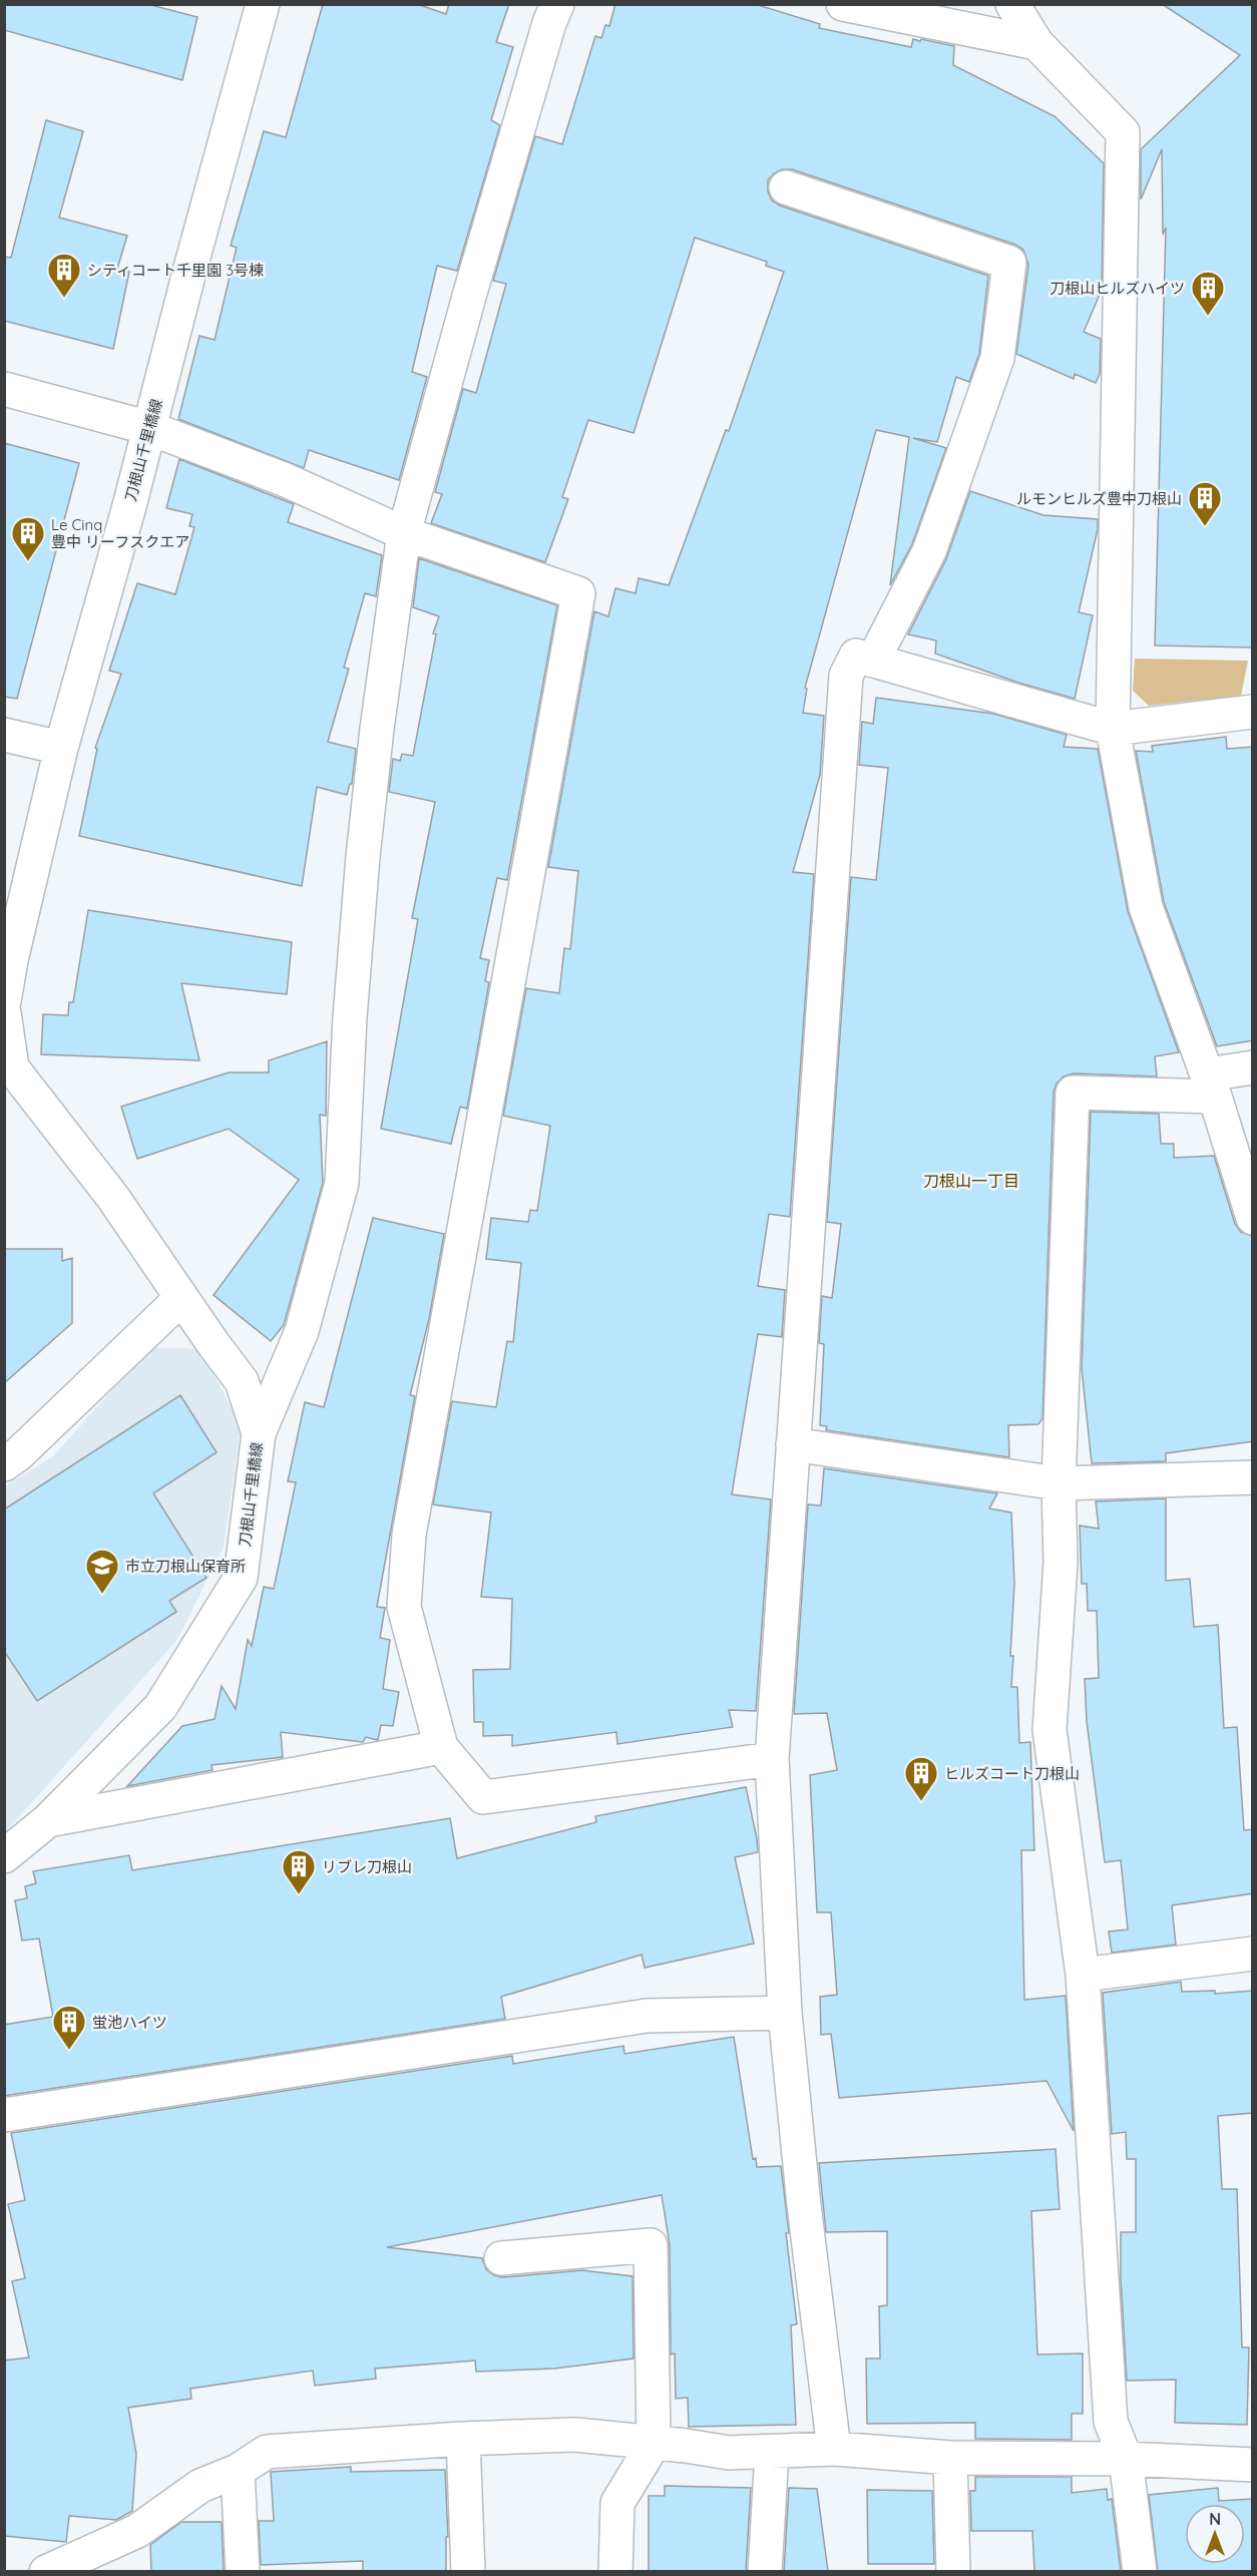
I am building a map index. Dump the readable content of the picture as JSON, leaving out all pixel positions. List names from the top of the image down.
{
  "streets": {
    "street": ["刀根山千里橋線"]
  },
  "districts": ["刀根山一丁目"],
  "places": {
    "building": [
      "シティコート千里園 3号棟",
      "刀根山ヒルズハイツ",
      "ルモンヒルズ豊中刀根山",
      "Le Cinq 豊中 リーフスクエア",
      "ヒルズコート刀根山",
      "リブレ刀根山",
      "蛍池ハイツ"
    ],
    "school or university": ["市立刀根山保育所"]
  },
  "north": "top"
}
